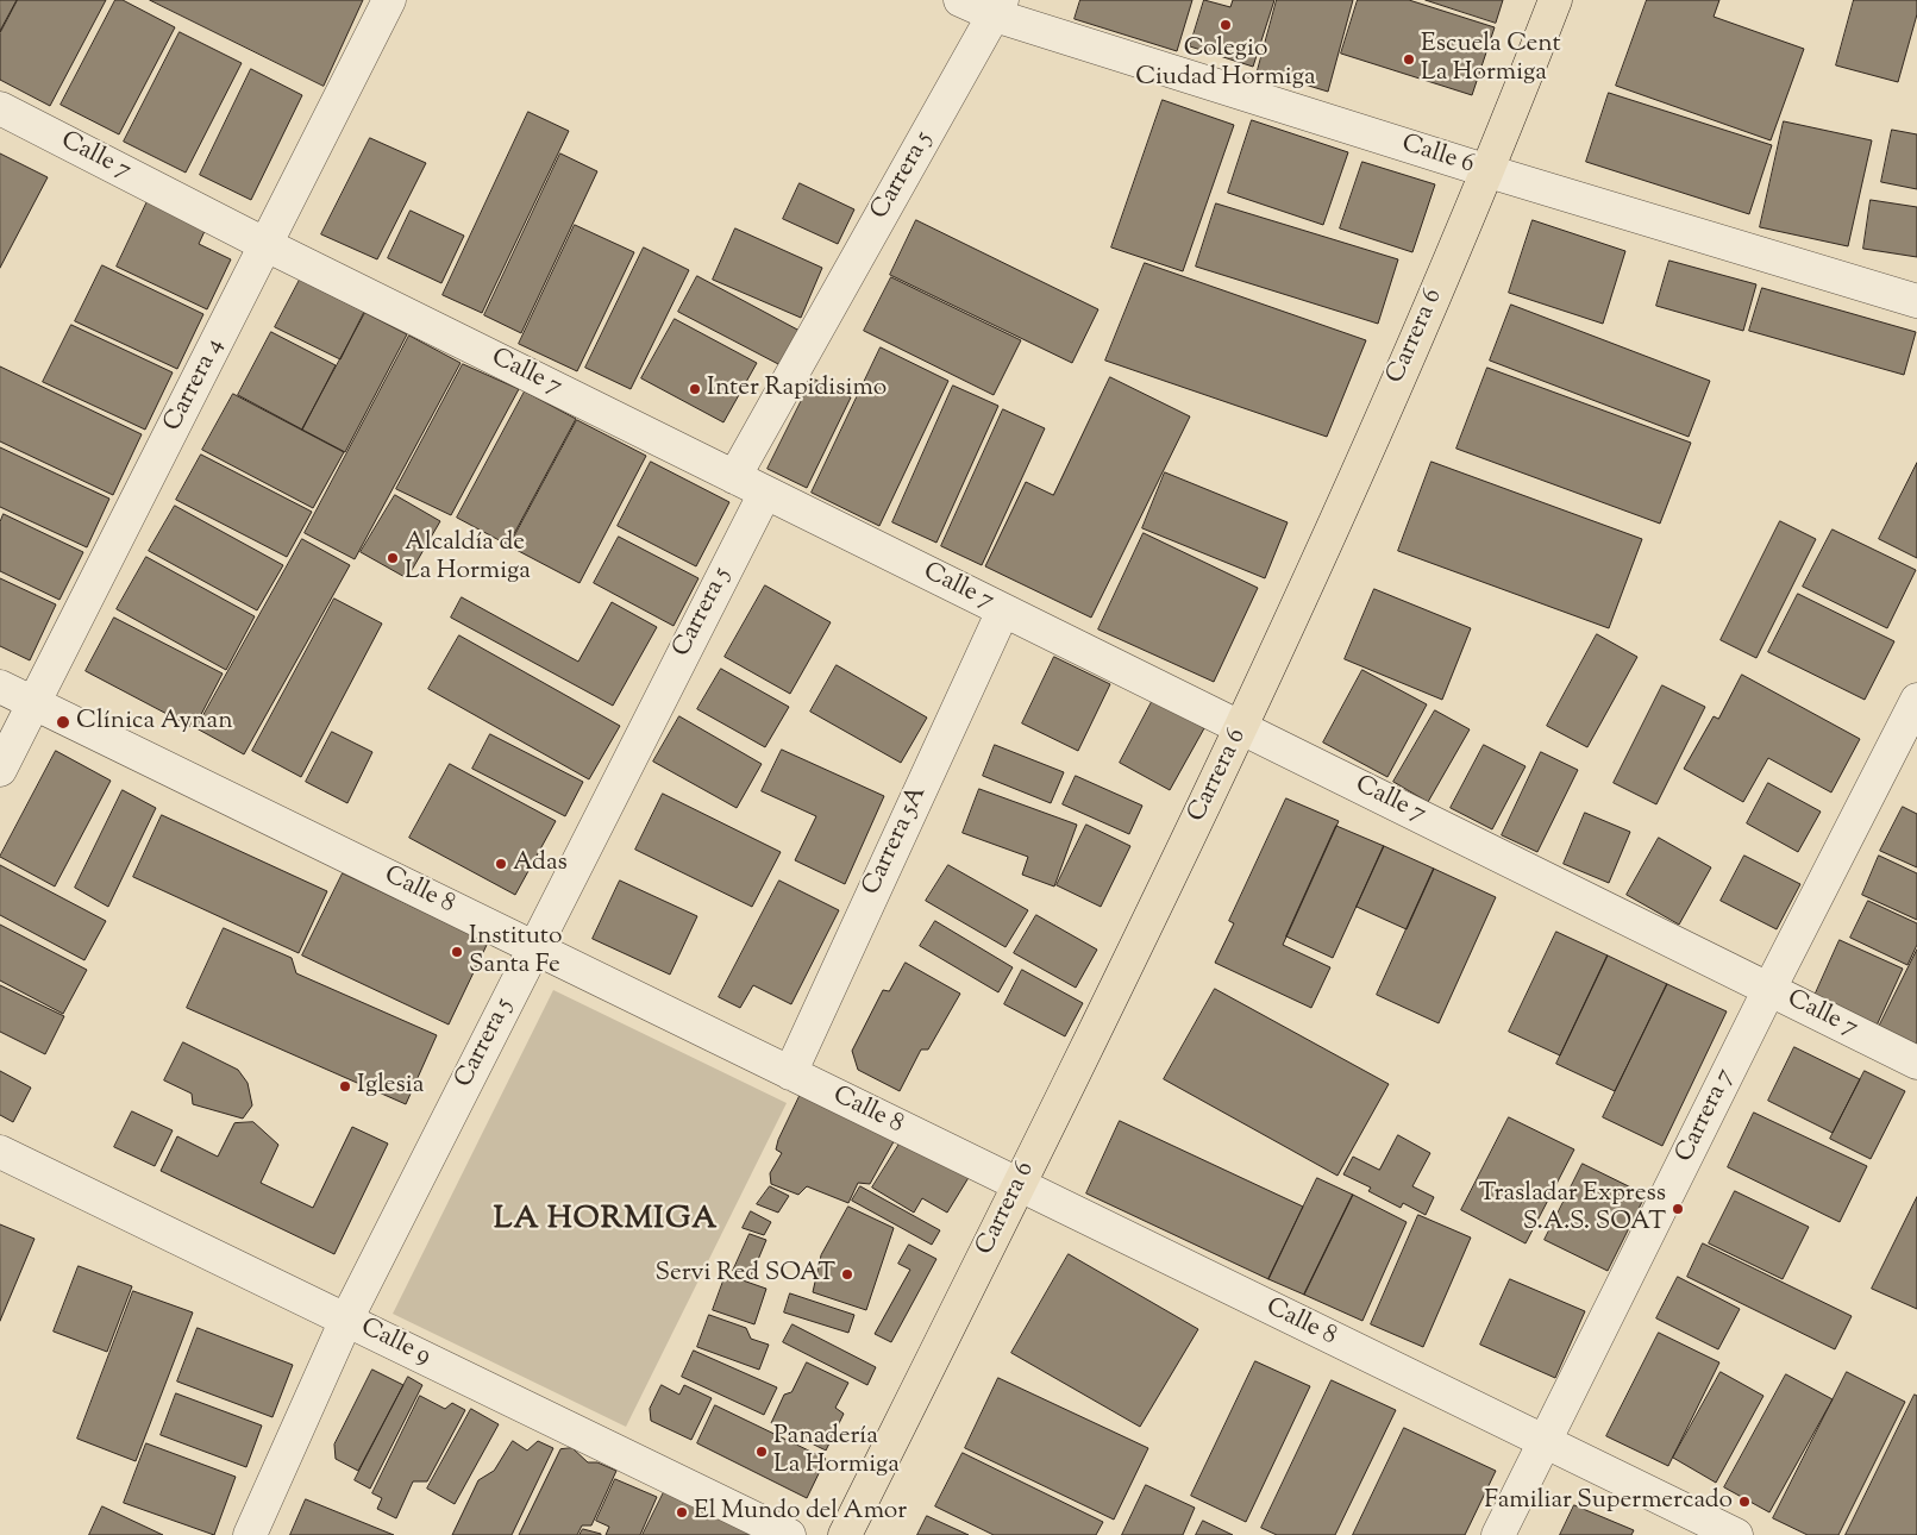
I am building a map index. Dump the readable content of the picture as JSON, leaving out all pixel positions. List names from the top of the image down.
{
  "streets": {
    "main road": ["Carrera 6"],
    "street": [
      "Calle 6",
      "Calle 7",
      "Carrera 5",
      "Carrera 4",
      "Carrera 5A",
      "Calle 8",
      "Carrera 7",
      "Calle 9"
    ]
  },
  "crossings": [
    ["Calle 6", "Carrera 5"],
    ["Calle 6", "Carrera 6"],
    ["Calle 7", "Carrera 5"],
    ["Calle 7", "Carrera 6"],
    ["Calle 7", "Carrera 4"],
    ["Calle 7", "Carrera 5A"],
    ["Calle 7", "Carrera 7"],
    ["Carrera 5", "Calle 8"],
    ["Carrera 5", "Calle 9"],
    ["Carrera 6", "Calle 8"],
    ["Carrera 4", "Calle 8"],
    ["Carrera 5A", "Calle 8"],
    ["Calle 8", "Carrera 7"]
  ],
  "districts": ["LA HORMIGA"],
  "places": [
    "Colegio Ciudad Hormiga",
    "Escuela Cent La Hormiga",
    "Inter Rapidisimo",
    "Alcaldía de La Hormiga",
    "Clínica Aynan",
    "Adas",
    "Instituto Santa Fe",
    "Iglesia",
    "Trasladar Express S.A.S. SOAT",
    "Servi Red SOAT",
    "Panadería La Hormiga",
    "Familiar Supermercado",
    "El Mundo del Amor"
  ]
}
